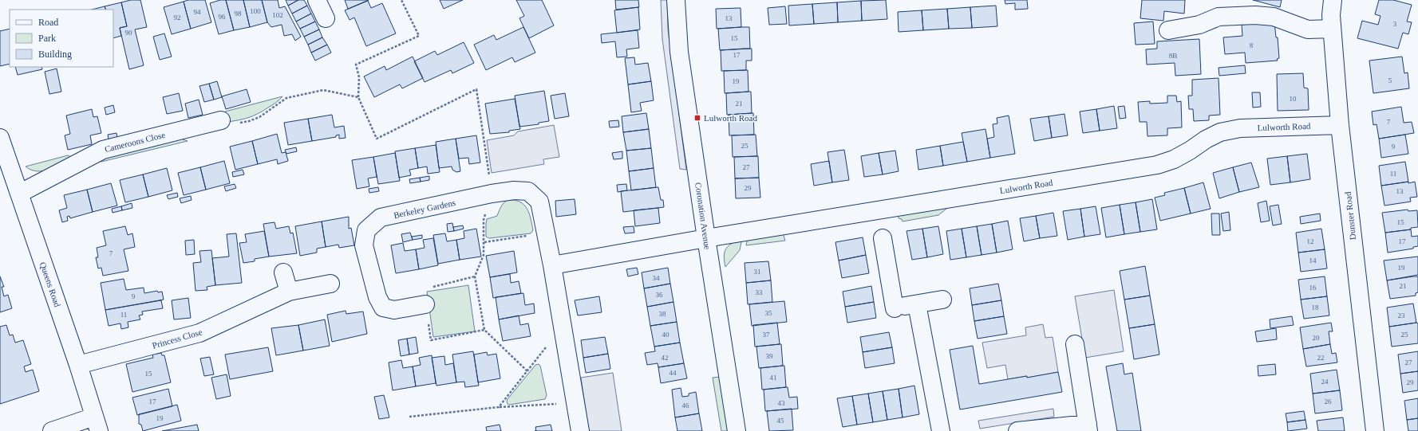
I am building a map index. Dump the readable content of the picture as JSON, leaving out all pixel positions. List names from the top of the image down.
{
  "streets": {
    "street": [
      "Lulworth Road",
      "Cameroons Close",
      "Berkeley Gardens",
      "Coronation Avenue",
      "Dunster Road",
      "Queens Road",
      "Princess Close"
    ]
  },
  "crossings": [
    ["Lulworth Road", "Coronation Avenue"],
    ["Lulworth Road", "Dunster Road"],
    ["Cameroons Close", "Queens Road"],
    ["Queens Road", "Princess Close"]
  ],
  "places": {
    "transit": ["Lulworth Road"]
  },
  "house_numbers": [
    "100",
    "94",
    "98",
    "102",
    "96",
    "92",
    "13",
    "3",
    "90",
    "15",
    "8",
    "17",
    "8B",
    "5",
    "19",
    "10",
    "21",
    "7",
    "25",
    "9",
    "27",
    "11",
    "29",
    "13",
    "15",
    "12",
    "17",
    "7",
    "14",
    "19",
    "31",
    "34",
    "21",
    "16",
    "33",
    "36",
    "9",
    "18",
    "35",
    "38",
    "11",
    "23",
    "40",
    "37",
    "25",
    "20",
    "39",
    "42",
    "22",
    "27",
    "44",
    "15",
    "41",
    "24",
    "29",
    "17",
    "26",
    "43",
    "46",
    "19",
    "45"
  ],
  "legend": ["Road", "Park", "Building"]
}
